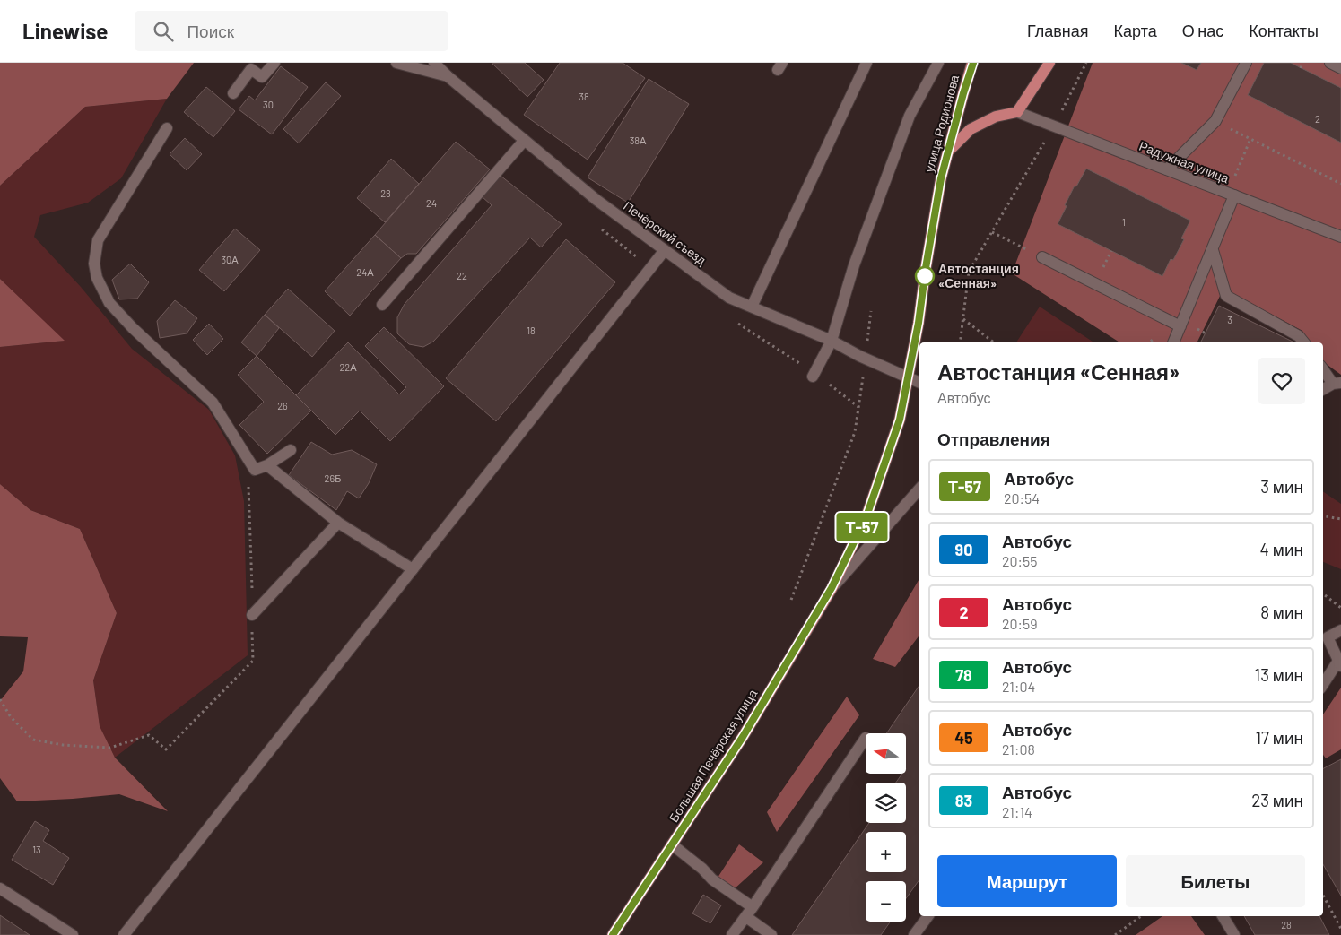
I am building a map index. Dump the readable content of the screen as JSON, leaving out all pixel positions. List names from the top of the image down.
{
  "streets": {
    "main road": ["улица Родионова", "Большая Печёрская улица"],
    "street": ["Радужная улица", "Печёрский съезд"]
  },
  "crossings": [
    ["улица Родионова", "Печёрский съезд"],
    ["улица Родионова", "Большая Печёрская улица"],
    ["Печёрский съезд", "Большая Печёрская улица"]
  ],
  "places": ["Автостанция «Сенная»"],
  "lines": ["bus line Т-57"],
  "house_numbers": [
    "38",
    "30",
    "2",
    "38А",
    "28",
    "24",
    "1",
    "30А",
    "24А",
    "22",
    "3",
    "18",
    "22А",
    "26",
    "26Б",
    "13",
    "28"
  ],
  "north": "left",
  "page": {
    "header": "Linewise",
    "search": "Поиск",
    "nav": [
      "Главная",
      "Карта",
      "О нас",
      "Контакты"
    ],
    "on_map": "Т-57",
    "heading": [
      ["Автостанция «Сенная»", "Автобус"],
      "Отправления"
    ],
    "list": [
      {
        "mark": "Т-57",
        "name": "Автобус",
        "note": "20:54",
        "value": "3 мин"
      },
      {
        "mark": "90",
        "name": "Автобус",
        "note": "20:55",
        "value": "4 мин"
      },
      {
        "mark": "2",
        "name": "Автобус",
        "note": "20:59",
        "value": "8 мин"
      },
      {
        "mark": "78",
        "name": "Автобус",
        "note": "21:04",
        "value": "13 мин"
      },
      {
        "mark": "45",
        "name": "Автобус",
        "note": "21:08",
        "value": "17 мин"
      },
      {
        "mark": "83",
        "name": "Автобус",
        "note": "21:14",
        "value": "23 мин"
      }
    ],
    "map_buttons": ["+", "−"],
    "buttons": ["Маршрут", "Билеты"]
  }
}
